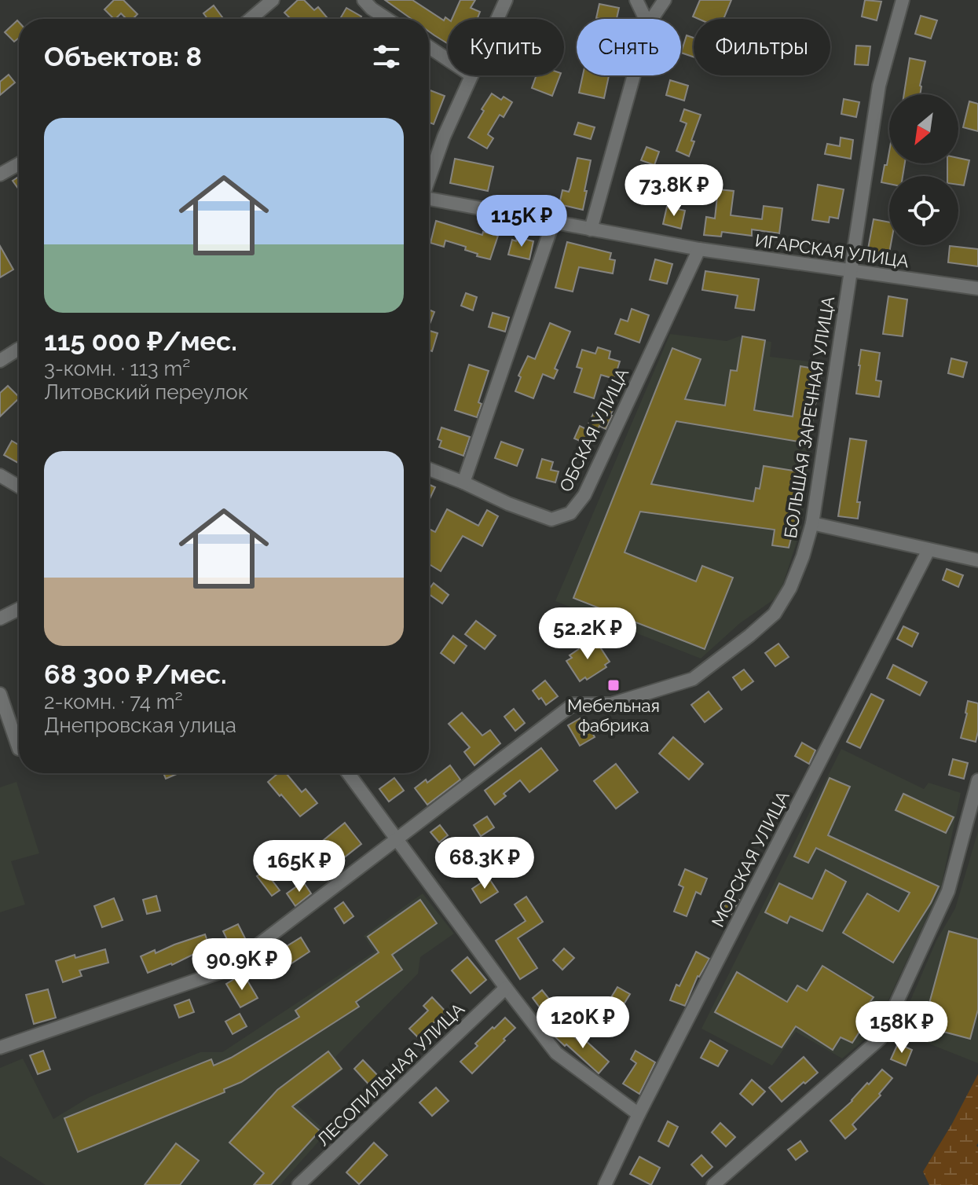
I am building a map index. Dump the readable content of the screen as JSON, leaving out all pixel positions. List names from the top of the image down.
{
  "streets": {
    "street": [
      "ИГАРСКАЯ УЛИЦА",
      "БОЛЬШАЯ ЗАРЕЧНАЯ УЛИЦА",
      "ОБСКАЯ УЛИЦА",
      "МОРСКАЯ УЛИЦА",
      "ЛЕСОПИЛЬНАЯ УЛИЦА"
    ]
  },
  "crossings": [
    ["ИГАРСКАЯ УЛИЦА", "БОЛЬШАЯ ЗАРЕЧНАЯ УЛИЦА"],
    ["ИГАРСКАЯ УЛИЦА", "ОБСКАЯ УЛИЦА"]
  ],
  "places": {
    "transit": ["Мебельная фабрика"]
  },
  "north": "bottom left",
  "page": {
    "chip": ["Купить", "Снять", "Фильтры"],
    "heading": "Объектов: 8",
    "list": [
      {
        "name": "115 000 ₽/мес.",
        "note": "3-комн. · 113 m² · Литовский переулок"
      },
      {
        "name": "68 300 ₽/мес.",
        "note": "2-комн. · 74 m² · Днепровская улица"
      }
    ],
    "price": [
      "73.8K ₽",
      "115K ₽",
      "52.2K ₽",
      "68.3K ₽",
      "165K ₽",
      "90.9K ₽",
      "120K ₽",
      "158K ₽"
    ]
  }
}
